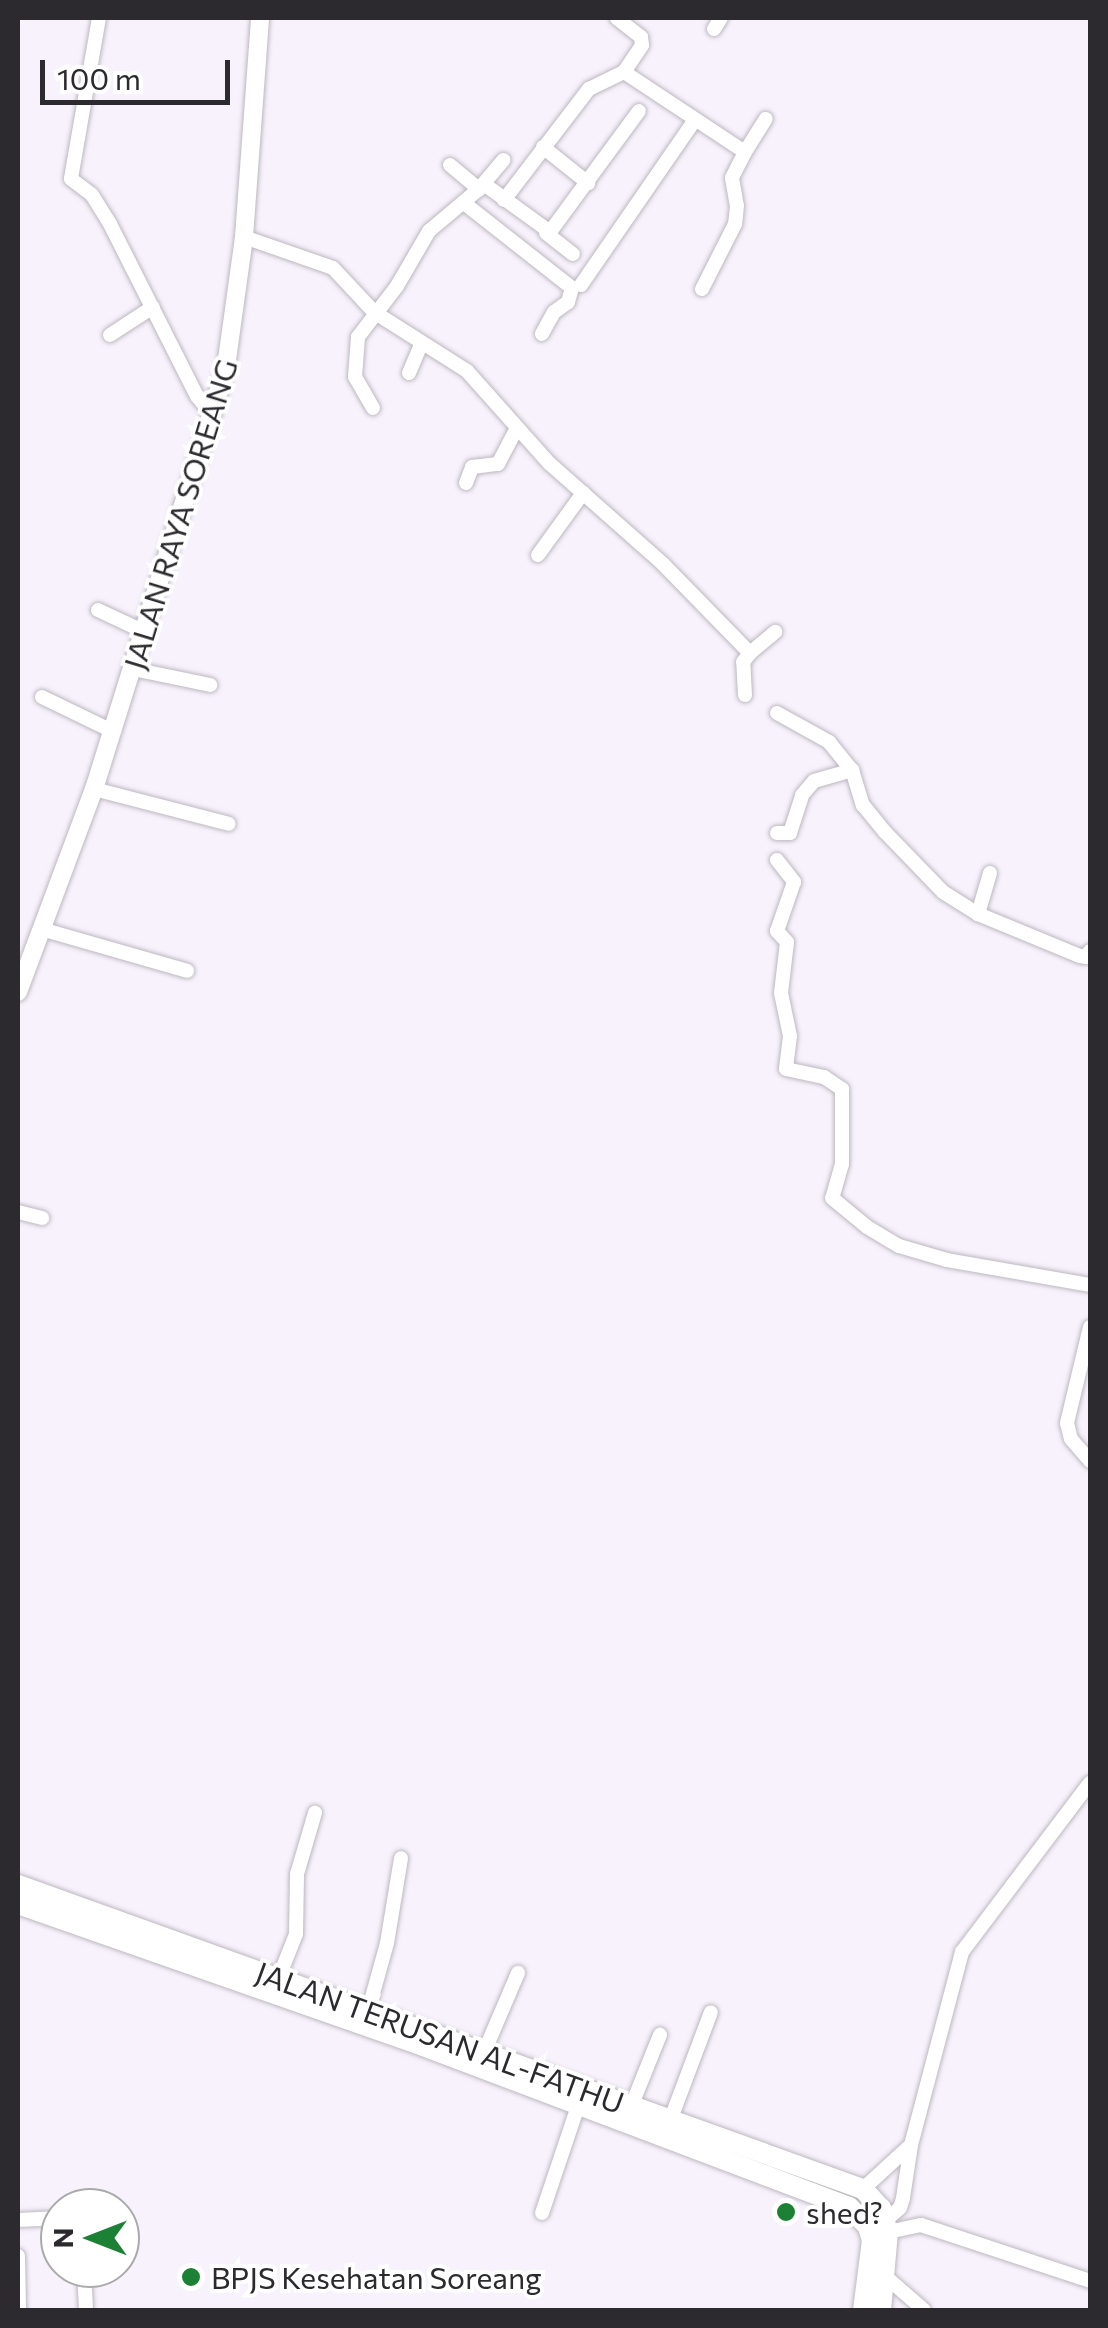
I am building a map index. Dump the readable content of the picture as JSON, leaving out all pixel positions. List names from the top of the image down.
{
  "streets": {
    "highway": ["JALAN TERUSAN AL-FATHU"],
    "main road": ["JALAN RAYA SOREANG"]
  },
  "places": ["shed?", "BPJS Kesehatan Soreang"],
  "scale_bar": "100 m",
  "north": "left"
}
